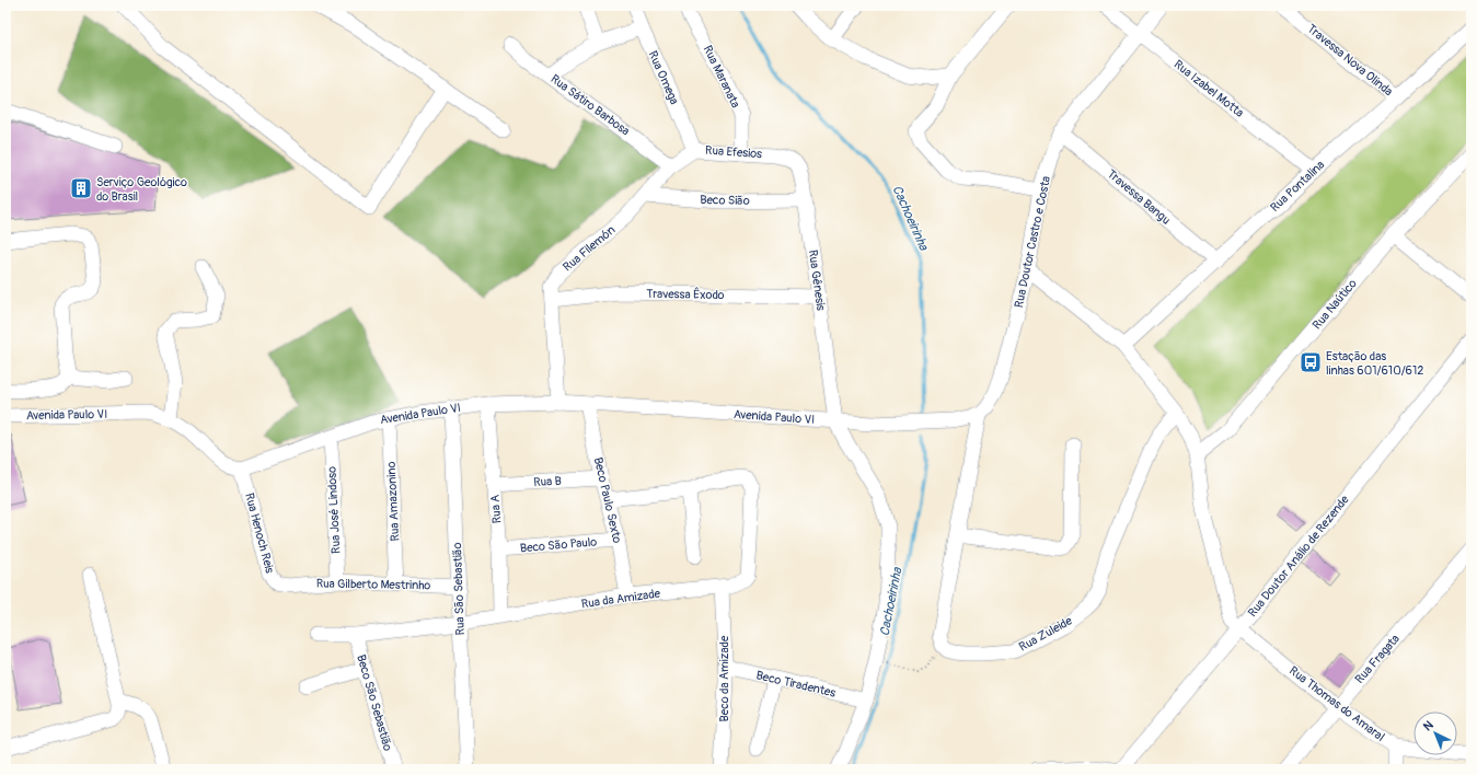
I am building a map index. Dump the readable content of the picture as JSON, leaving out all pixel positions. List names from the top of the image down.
{
  "streets": {
    "street": [
      "Travessa Nova Olinda",
      "Rua Maranata",
      "Rua Omega",
      "Rua Izabel Motta",
      "Rua Sátiro Barbosa",
      "Rua Efesios",
      "Rua Pontalina",
      "Travessa Bangu",
      "Beco Sião",
      "Rua Doutor Castro e Costa",
      "Rua Filemón",
      "Rua Gênesis",
      "Travessa Êxodo",
      "Rua Naútico",
      "Avenida Paulo VI",
      "Rua B",
      "Beco Paulo Sexto",
      "Rua Amazonino",
      "Rua A",
      "Rua José Lindoso",
      "Rua Henoch Reis",
      "Beco São Paulo",
      "Rua Doutor Análio de Rezende",
      "Rua Gilberto Mestrinho",
      "Rua São Sebastião",
      "Rua da Amizade",
      "Rua Zuleide",
      "Rua Fragata",
      "Beco da Amizade",
      "Beco Tiradentes",
      "Beco São Sebastião",
      "Rua Thomas do Amaral"
    ]
  },
  "crossings": [
    ["Travessa Nova Olinda", "Rua Pontalina"],
    ["Rua Maranata", "Rua Efesios"],
    ["Rua Omega", "Rua Efesios"],
    ["Rua Izabel Motta", "Rua Pontalina"],
    ["Rua Izabel Motta", "Rua Doutor Castro e Costa"],
    ["Rua Sátiro Barbosa", "Rua Efesios"],
    ["Rua Sátiro Barbosa", "Rua Filemón"],
    ["Rua Efesios", "Rua Filemón"],
    ["Rua Efesios", "Rua Gênesis"],
    ["Rua Pontalina", "Travessa Bangu"],
    ["Rua Pontalina", "Rua Thomas do Amaral"],
    ["Travessa Bangu", "Rua Doutor Castro e Costa"],
    ["Beco Sião", "Rua Filemón"],
    ["Beco Sião", "Rua Gênesis"],
    ["Rua Doutor Castro e Costa", "Rua Thomas do Amaral"],
    ["Rua Filemón", "Travessa Êxodo"],
    ["Rua Filemón", "Avenida Paulo VI"],
    ["Rua Gênesis", "Travessa Êxodo"],
    ["Rua Gênesis", "Avenida Paulo VI"],
    ["Rua Naútico", "Rua Thomas do Amaral"],
    ["Avenida Paulo VI", "Beco Paulo Sexto"],
    ["Avenida Paulo VI", "Rua Amazonino"],
    ["Avenida Paulo VI", "Rua A"],
    ["Avenida Paulo VI", "Rua José Lindoso"],
    ["Avenida Paulo VI", "Rua Henoch Reis"],
    ["Avenida Paulo VI", "Rua São Sebastião"],
    ["Rua B", "Beco Paulo Sexto"],
    ["Rua B", "Rua A"],
    ["Beco Paulo Sexto", "Beco São Paulo"],
    ["Beco Paulo Sexto", "Rua da Amizade"],
    ["Rua Amazonino", "Rua Gilberto Mestrinho"],
    ["Rua A", "Beco São Paulo"],
    ["Rua A", "Rua da Amizade"],
    ["Rua José Lindoso", "Rua Gilberto Mestrinho"],
    ["Rua Henoch Reis", "Rua Gilberto Mestrinho"],
    ["Rua Doutor Análio de Rezende", "Rua Thomas do Amaral"],
    ["Rua Gilberto Mestrinho", "Rua São Sebastião"],
    ["Rua São Sebastião", "Rua da Amizade"],
    ["Rua da Amizade", "Beco da Amizade"],
    ["Rua Zuleide", "Rua Thomas do Amaral"],
    ["Rua Fragata", "Rua Thomas do Amaral"],
    ["Beco da Amizade", "Beco Tiradentes"]
  ],
  "water": ["Cachoeirinha"],
  "places": {
    "building": ["Serviço Geológico do Brasil"],
    "bus stop": ["Estação das linhas 601/610/612"]
  },
  "north": "top left"
}
